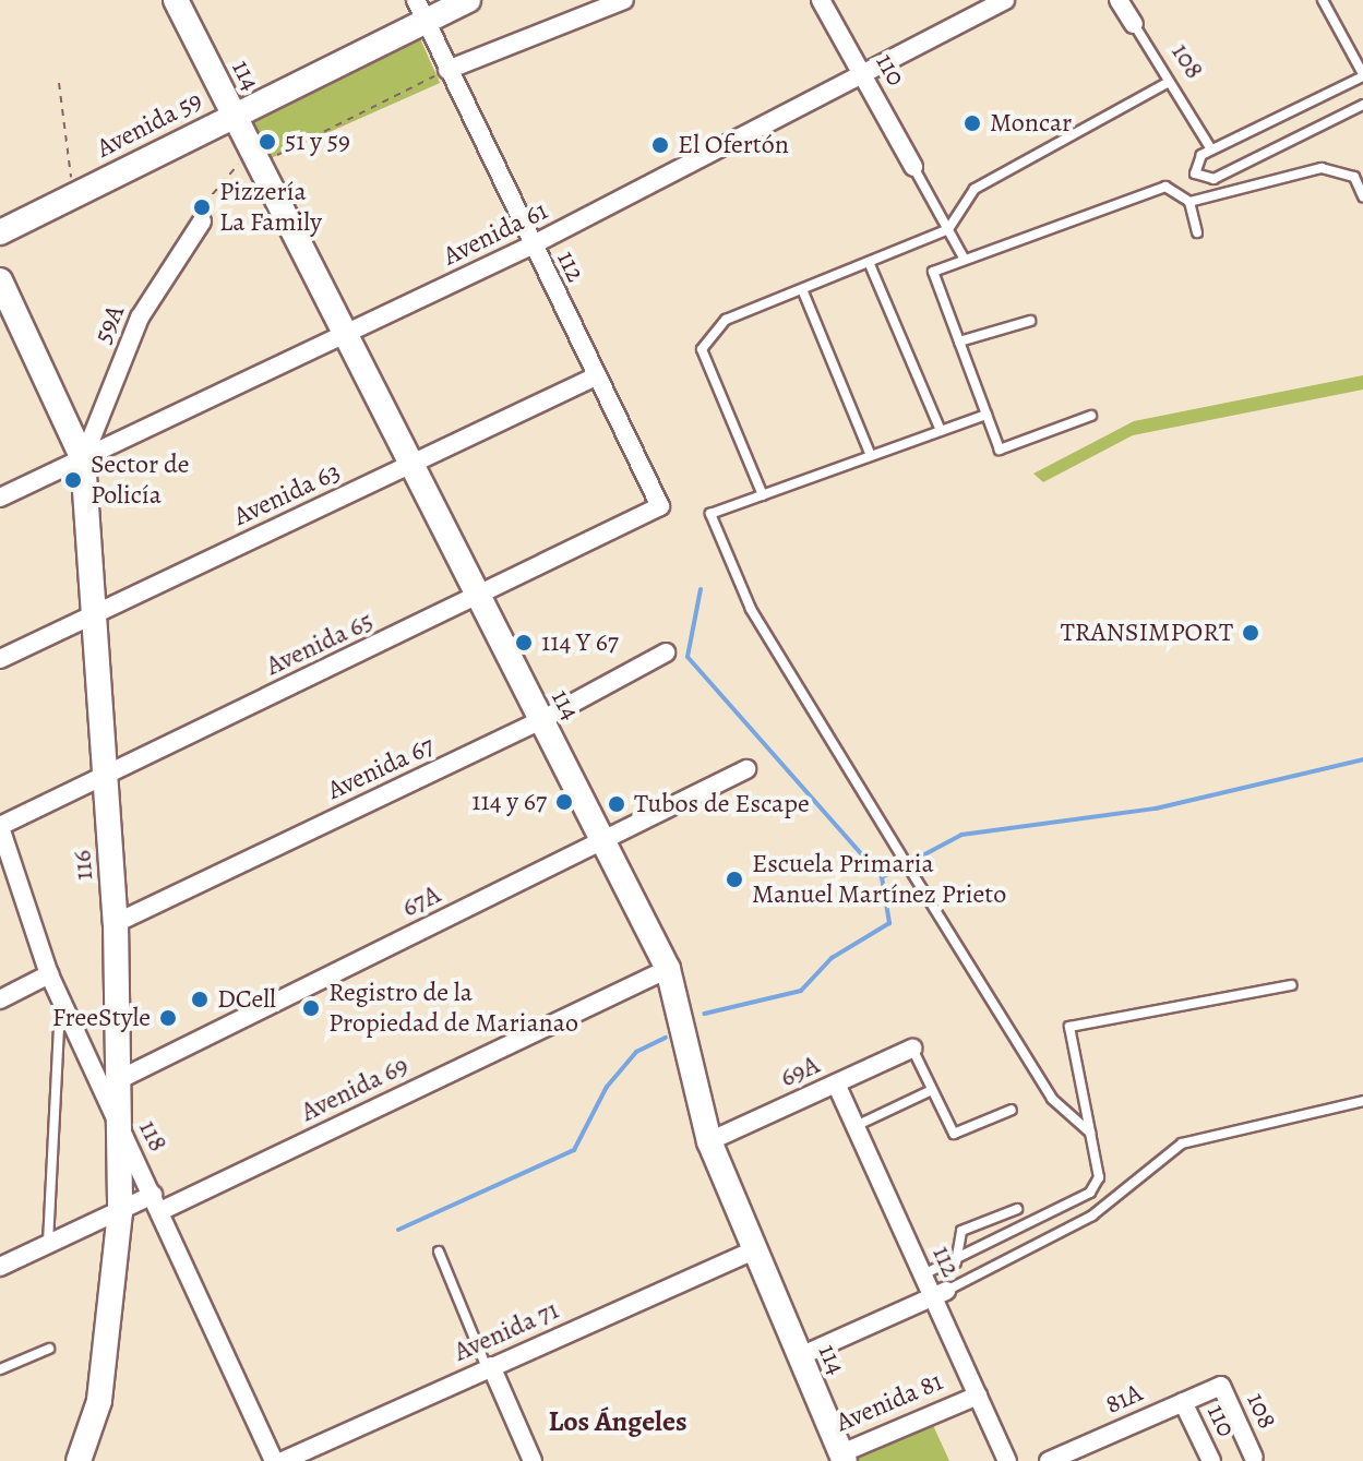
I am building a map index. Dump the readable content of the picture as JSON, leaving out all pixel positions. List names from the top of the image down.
{
  "streets": {
    "street": [
      "108",
      "110",
      "114",
      "Avenida 59",
      "Avenida 61",
      "112",
      "59A",
      "Avenida 63",
      "Avenida 65",
      "Avenida 67",
      "116",
      "67A",
      "69A",
      "Avenida 69",
      "118",
      "Avenida 71",
      "81A",
      "Avenida 81"
    ]
  },
  "crossings": [
    ["108", "81A"],
    ["110", "Avenida 61"],
    ["110", "81A"],
    ["114", "Avenida 59"],
    ["114", "Avenida 61"],
    ["114", "Avenida 63"],
    ["114", "Avenida 65"],
    ["114", "Avenida 67"],
    ["114", "67A"],
    ["114", "69A"],
    ["114", "Avenida 69"],
    ["114", "Avenida 71"],
    ["114", "Avenida 81"],
    ["Avenida 59", "112"],
    ["Avenida 61", "112"],
    ["Avenida 61", "59A"],
    ["Avenida 61", "116"],
    ["112", "Avenida 63"],
    ["112", "Avenida 65"],
    ["112", "69A"],
    ["112", "Avenida 81"],
    ["59A", "116"],
    ["Avenida 63", "116"],
    ["Avenida 65", "116"],
    ["Avenida 65", "118"],
    ["Avenida 67", "116"],
    ["116", "67A"],
    ["116", "Avenida 69"],
    ["116", "118"],
    ["Avenida 69", "118"]
  ],
  "districts": ["Los Ángeles"],
  "places": [
    "Moncar",
    "51 y 59",
    "El Ofertón",
    "Pizzería La Family",
    "Sector de Policía",
    "TRANSIMPORT",
    "114 Y 67",
    "114 y 67",
    "Tubos de Escape",
    "Escuela Primaria Manuel Martínez Prieto",
    "DCell",
    "Registro de la Propiedad de Marianao",
    "FreeStyle"
  ]
}
